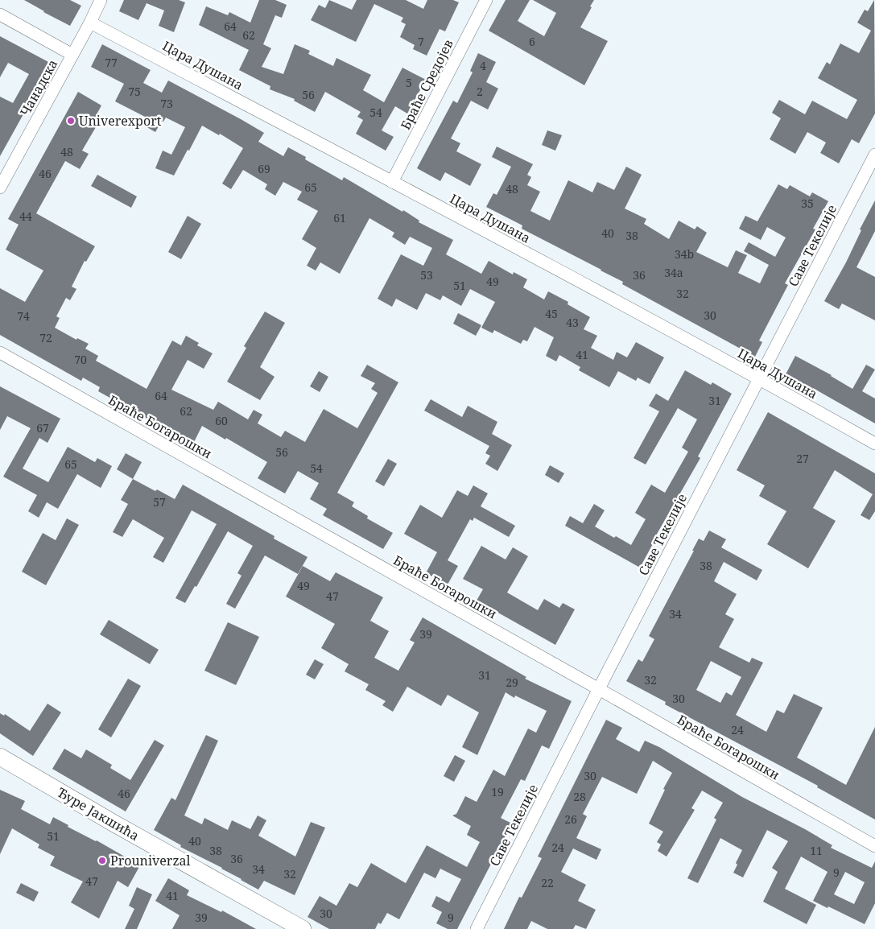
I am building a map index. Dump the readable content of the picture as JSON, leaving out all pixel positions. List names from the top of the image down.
{
  "streets": {
    "main road": ["Ђуре Јакшића"],
    "street": [
      "Цара Душана",
      "Браће Средојев",
      "Чанадска",
      "Саве Текелије",
      "Браће Богарошки"
    ]
  },
  "crossings": [
    ["Цара Душана", "Браће Средојев"],
    ["Цара Душана", "Чанадска"],
    ["Цара Душана", "Саве Текелије"],
    ["Саве Текелије", "Браће Богарошки"]
  ],
  "places": ["Univerexport", "Prouniverzal"],
  "house_numbers": [
    "64",
    "62",
    "7",
    "6",
    "77",
    "4",
    "5",
    "75",
    "2",
    "56",
    "73",
    "54",
    "48",
    "69",
    "46",
    "65",
    "48",
    "35",
    "44",
    "61",
    "40",
    "38",
    "34b",
    "34a",
    "53",
    "36",
    "49",
    "51",
    "32",
    "45",
    "30",
    "74",
    "43",
    "72",
    "41",
    "70",
    "64",
    "31",
    "62",
    "60",
    "67",
    "56",
    "27",
    "65",
    "54",
    "57",
    "38",
    "49",
    "47",
    "34",
    "39",
    "31",
    "32",
    "29",
    "30",
    "24",
    "30",
    "19",
    "46",
    "28",
    "26",
    "51",
    "40",
    "24",
    "38",
    "11",
    "36",
    "34",
    "9",
    "32",
    "47",
    "22",
    "41",
    "30",
    "39",
    "9"
  ]
}
